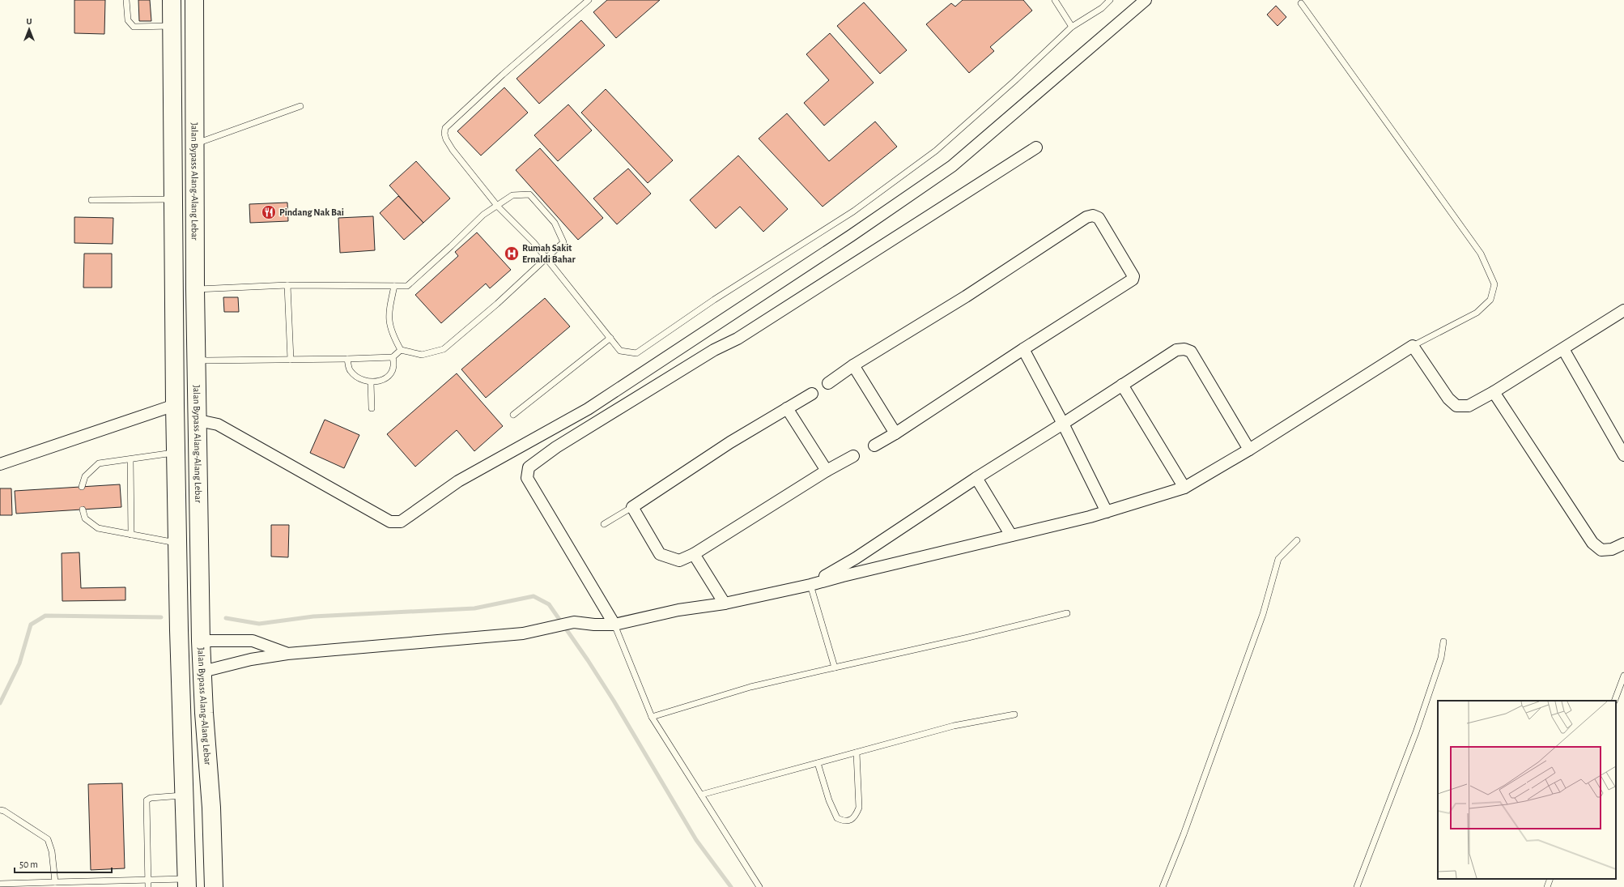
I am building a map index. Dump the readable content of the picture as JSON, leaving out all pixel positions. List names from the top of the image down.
{
  "streets": {
    "highway": ["Jalan Bypass Alang-Alang Lebar"]
  },
  "places": {
    "restaurant": ["Pindang Nak Bai"],
    "hospital": ["Rumah Sakit Ernaldi Bahar"]
  },
  "scale_bar": "50 m",
  "north": "top"
}
